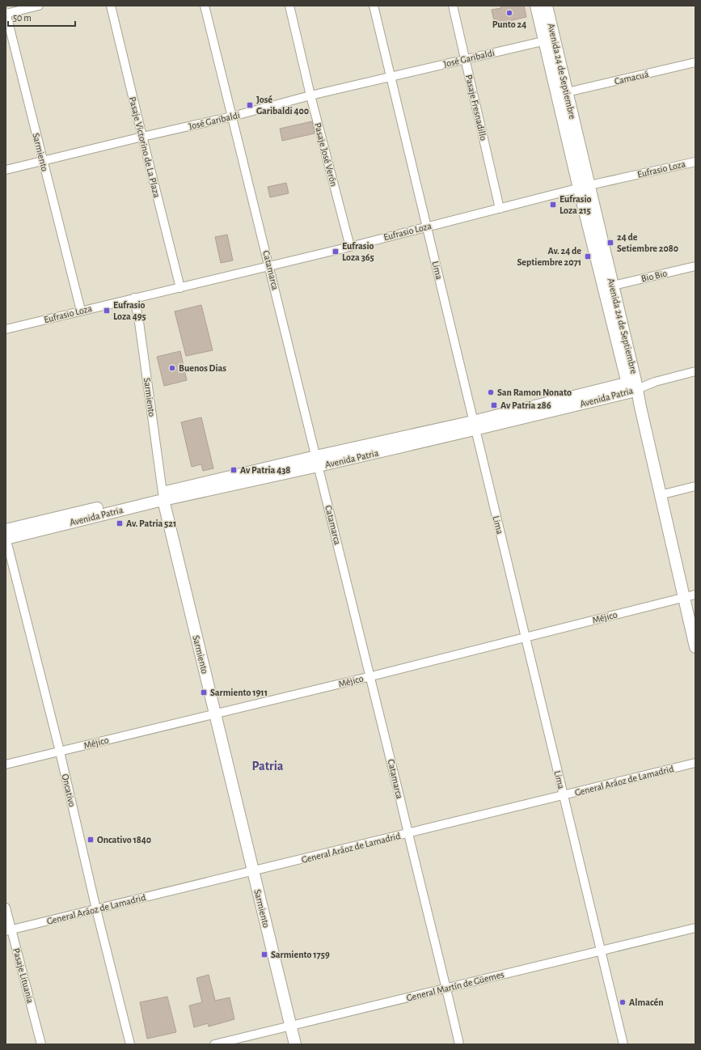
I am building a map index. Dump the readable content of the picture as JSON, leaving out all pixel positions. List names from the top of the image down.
{
  "streets": {
    "main road": ["Avenida 24 de Septiembre", "Sarmiento", "Avenida Patria"],
    "street": [
      "José Garibaldi",
      "Camacuá",
      "Pasaje Fresnadillo",
      "Pasaje Victorino de La Plaza",
      "Pasaje José Verón",
      "Eufrasio Loza",
      "Catamarca",
      "Lima",
      "Bio Bio",
      "Méjico",
      "General Aráoz de Lamadrid",
      "Oncativo",
      "Pasaje Lituania",
      "General Martín de Güemes"
    ]
  },
  "crossings": [
    ["José Garibaldi", "Avenida 24 de Septiembre"],
    ["José Garibaldi", "Pasaje Fresnadillo"],
    ["José Garibaldi", "Pasaje Victorino de La Plaza"],
    ["José Garibaldi", "Sarmiento"],
    ["José Garibaldi", "Pasaje José Verón"],
    ["José Garibaldi", "Catamarca"],
    ["José Garibaldi", "Lima"],
    ["Avenida 24 de Septiembre", "Camacuá"],
    ["Avenida 24 de Septiembre", "Eufrasio Loza"],
    ["Avenida 24 de Septiembre", "Bio Bio"],
    ["Avenida 24 de Septiembre", "Avenida Patria"],
    ["Avenida 24 de Septiembre", "Méjico"],
    ["Pasaje Fresnadillo", "Eufrasio Loza"],
    ["Pasaje Victorino de La Plaza", "Eufrasio Loza"],
    ["Sarmiento", "Eufrasio Loza"],
    ["Sarmiento", "Avenida Patria"],
    ["Sarmiento", "Méjico"],
    ["Sarmiento", "General Aráoz de Lamadrid"],
    ["Sarmiento", "General Martín de Güemes"],
    ["Pasaje José Verón", "Eufrasio Loza"],
    ["Eufrasio Loza", "Catamarca"],
    ["Eufrasio Loza", "Lima"],
    ["Catamarca", "Avenida Patria"],
    ["Catamarca", "Méjico"],
    ["Catamarca", "General Aráoz de Lamadrid"],
    ["Catamarca", "General Martín de Güemes"],
    ["Lima", "Avenida Patria"],
    ["Lima", "Méjico"],
    ["Lima", "General Aráoz de Lamadrid"],
    ["Lima", "General Martín de Güemes"],
    ["Avenida Patria", "Oncativo"],
    ["Méjico", "Oncativo"],
    ["General Aráoz de Lamadrid", "Oncativo"],
    ["General Aráoz de Lamadrid", "Pasaje Lituania"]
  ],
  "districts": ["Patria"],
  "places": {
    "other": [
      "Punto 24",
      "Buenos Dias",
      "San Ramon Nonato",
      "Almacén"
    ],
    "transit": [
      "José Garibaldi 400",
      "Eufrasio Loza 215",
      "24 de Setiembre 2080",
      "Eufrasio Loza 365",
      "Av. 24 de Septiembre 2071",
      "Eufrasio Loza 495",
      "Av Patria 286",
      "Av Patria 438",
      "Av. Patria 521",
      "Sarmiento 1911",
      "Oncativo 1840",
      "Sarmiento 1759"
    ]
  },
  "scale_bar": "50 m"
}
